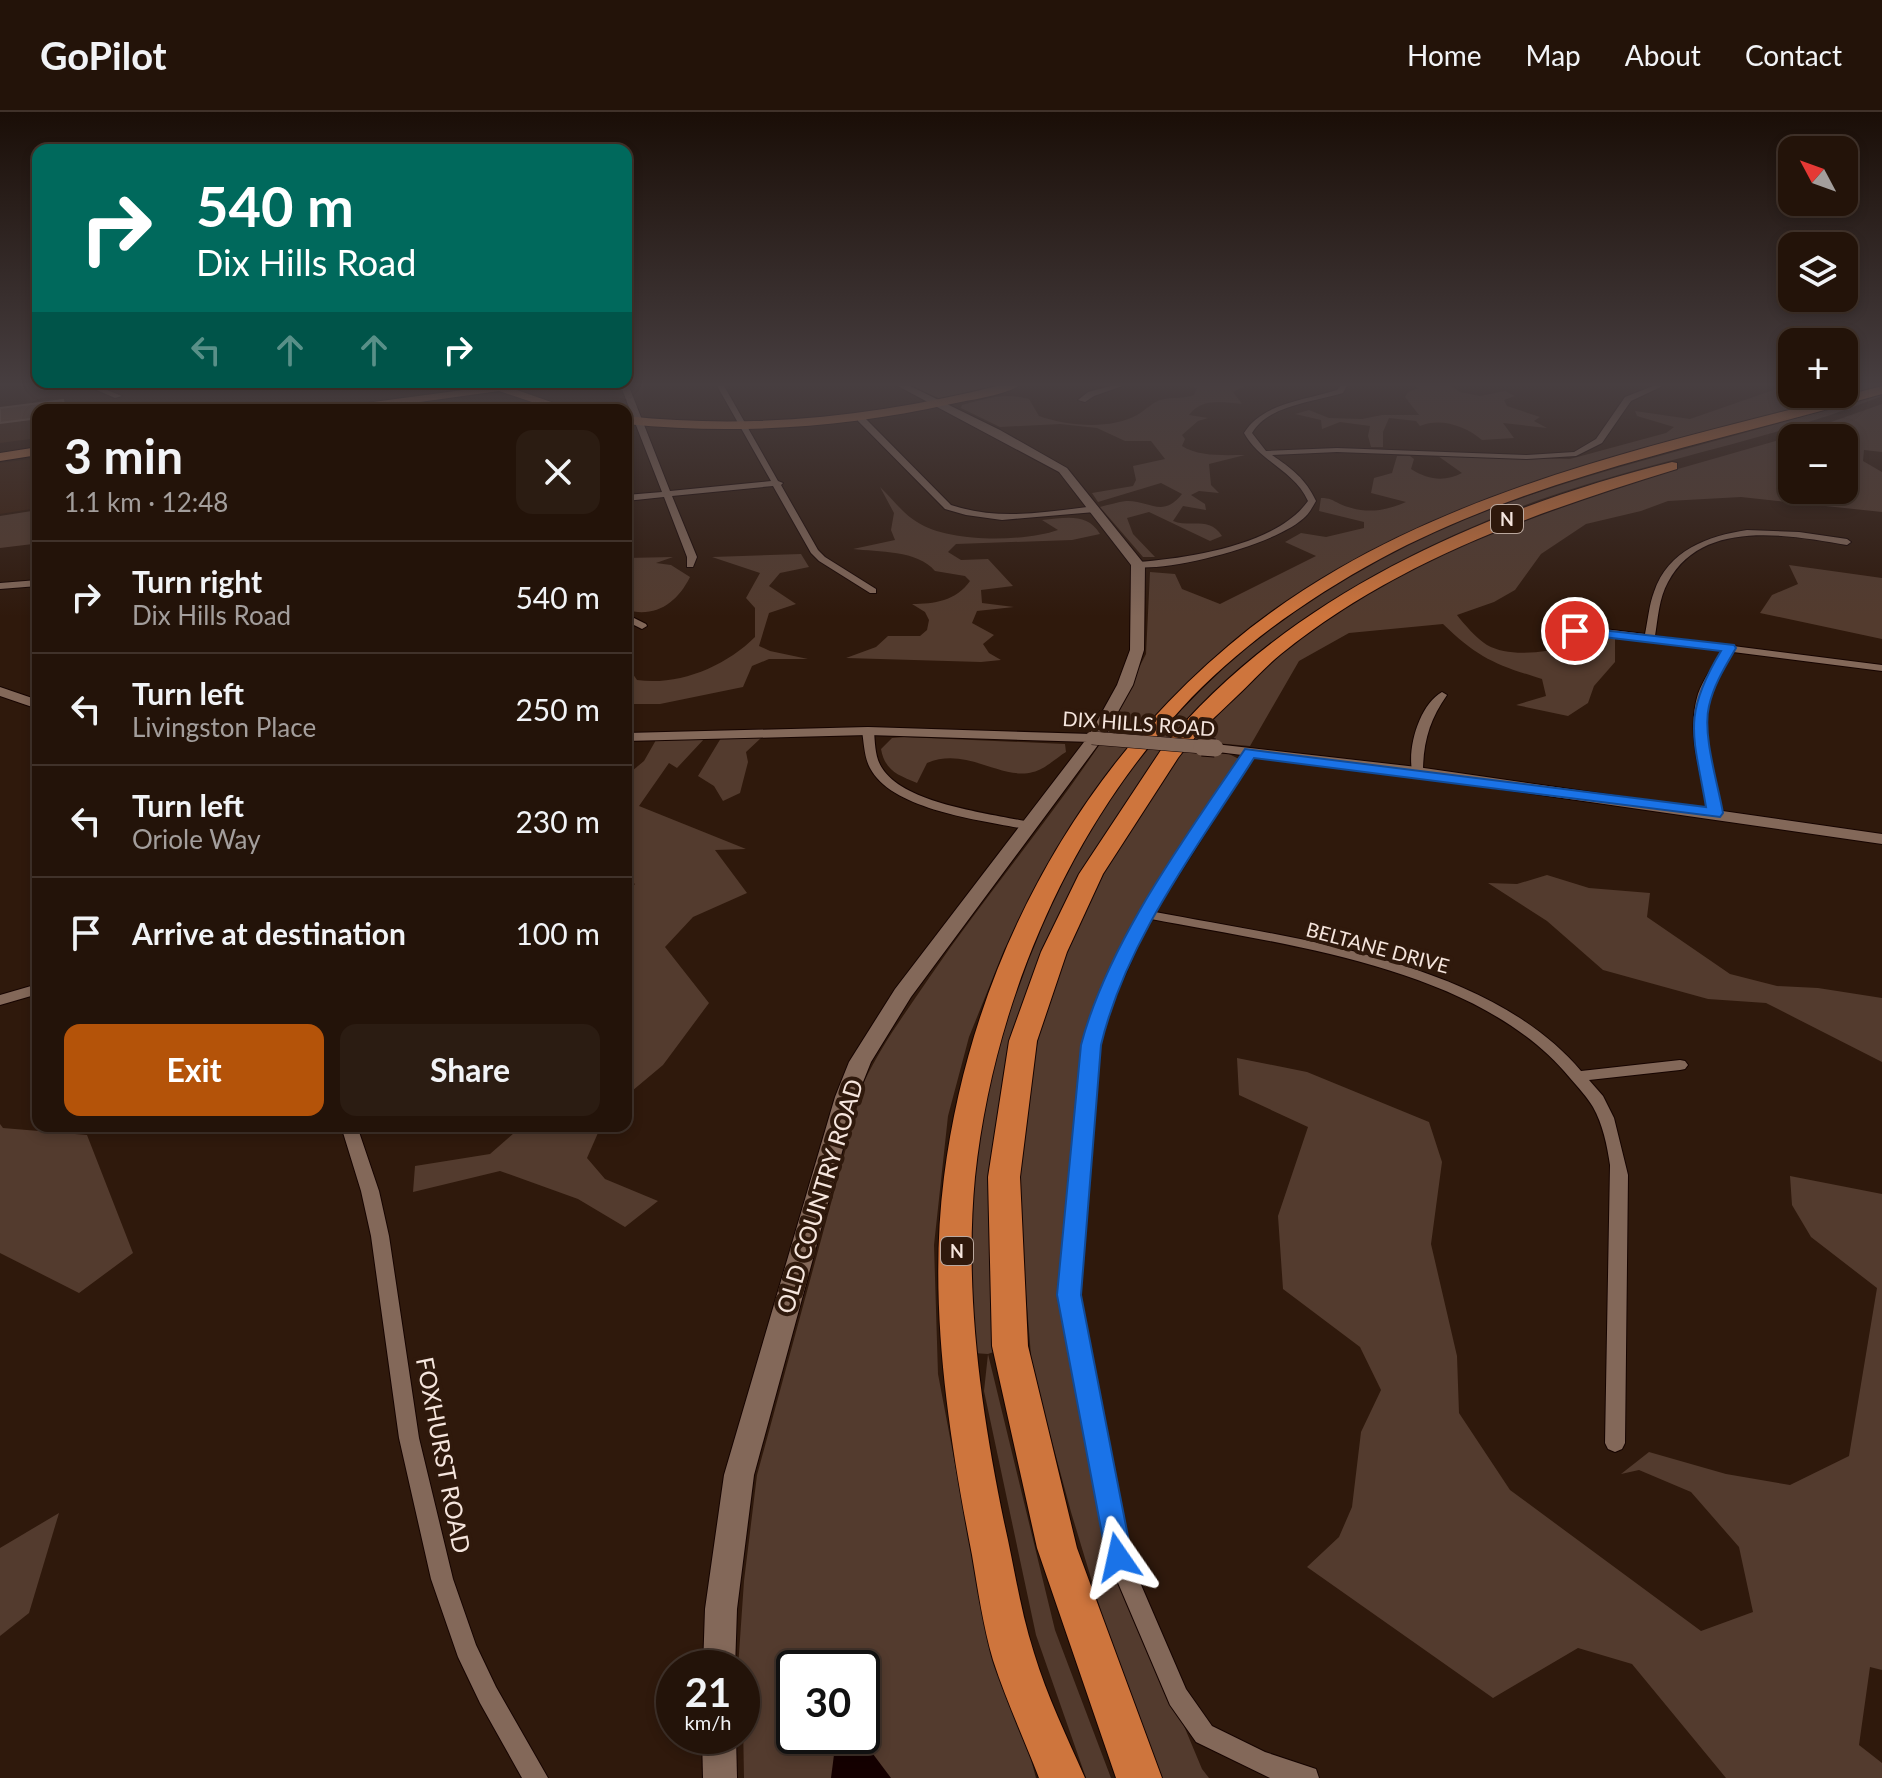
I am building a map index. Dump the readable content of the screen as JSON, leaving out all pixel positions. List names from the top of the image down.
{
  "streets": {
    "highway": ["N"],
    "main road": ["OLD COUNTRY ROAD"],
    "street": ["DIX HILLS ROAD", "BELTANE DRIVE", "FOXHURST ROAD"]
  },
  "north": "top left",
  "page": {
    "header": "GoPilot",
    "nav": [
      "Home",
      "Map",
      "About",
      "Contact"
    ],
    "map_buttons": ["+", "−"],
    "turn": ["540 m", "Dix Hills Road"],
    "heading": ["3 min", "1.1 km · 12:48"],
    "list": [
      {
        "name": "Turn right",
        "note": "Dix Hills Road",
        "value": "540 m"
      },
      {
        "name": "Turn left",
        "note": "Livingston Place",
        "value": "250 m"
      },
      {
        "name": "Turn left",
        "note": "Oriole Way",
        "value": "230 m"
      },
      {
        "name": "Arrive at destination",
        "value": "100 m"
      }
    ],
    "buttons": ["Exit", "Share"],
    "speed": "21 km/h",
    "limit": "30"
  }
}
